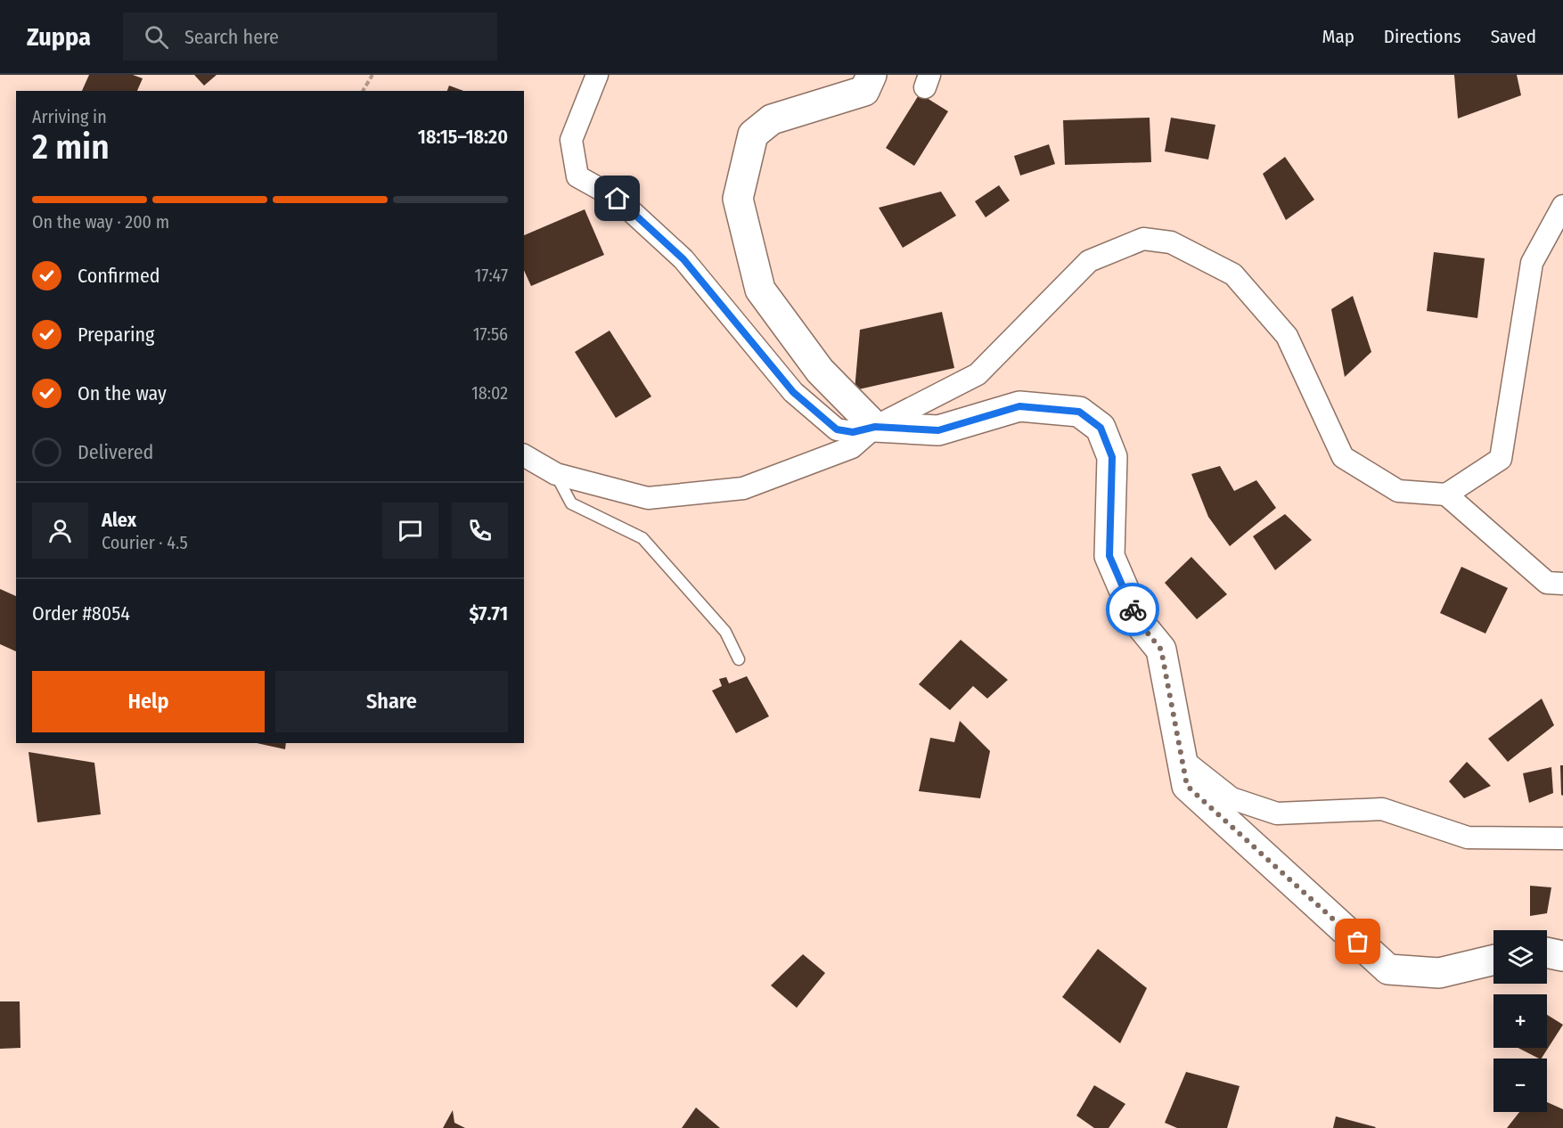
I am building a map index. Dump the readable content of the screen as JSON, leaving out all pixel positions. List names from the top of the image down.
{
  "page": {
    "header": "Zuppa",
    "search": "Search here",
    "nav": ["Map", "Directions", "Saved"],
    "heading": ["2 min", "Arriving in", "18:15–18:20"],
    "panel": [
      "Alex",
      "Courier · 4.5",
      "Order #8054",
      "$7.71"
    ],
    "bar": "On the way · 200 m",
    "list": [
      ["Confirmed", "17:47"],
      ["Preparing", "17:56"],
      ["On the way", "18:02"],
      "Delivered"
    ],
    "buttons": ["Help", "Share"],
    "map_buttons": ["+", "−"]
  }
}
